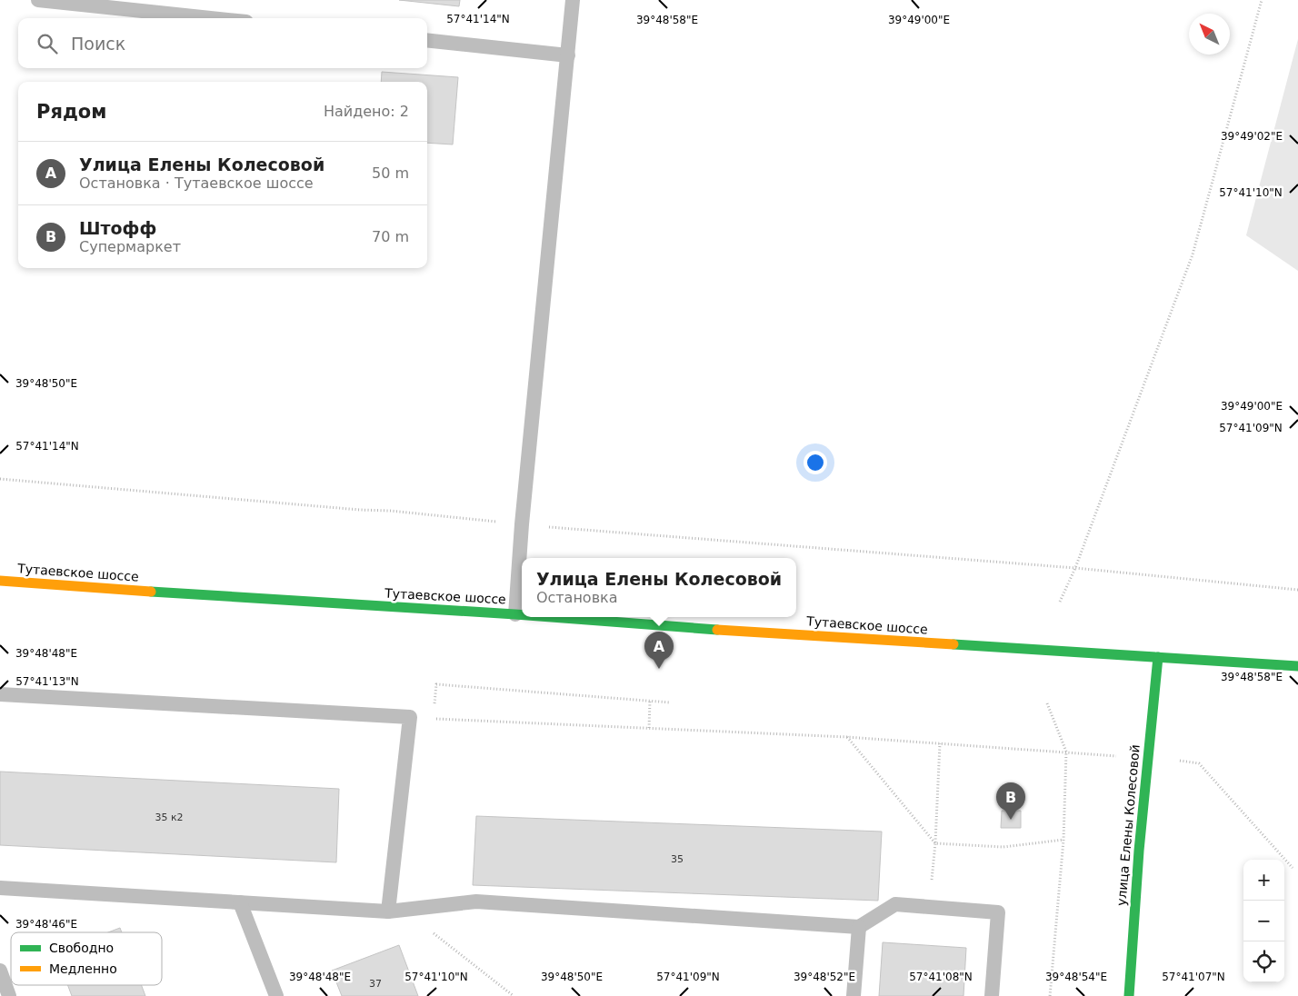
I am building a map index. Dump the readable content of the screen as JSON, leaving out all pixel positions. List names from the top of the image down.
{
  "streets": {
    "main road": ["Тутаевское шоссе", "улица Елены Колесовой"]
  },
  "crossings": [
    ["Тутаевское шоссе", "улица Елены Колесовой"]
  ],
  "house_numbers": ["35 к2", "35", "37"],
  "legend": ["Свободно", "Медленно"],
  "north": "top left",
  "page": {
    "search": "Поиск",
    "heading": ["Рядом", "Найдено: 2"],
    "list": [
      {
        "mark": "A",
        "name": "Улица Елены Колесовой",
        "note": "Остановка · Тутаевское шоссе",
        "value": "50 m"
      },
      {
        "mark": "B",
        "name": "Штофф",
        "note": "Супермаркет",
        "value": "70 m"
      }
    ],
    "popup": ["Улица Елены Колесовой", "Остановка"],
    "pins": ["A", "B"],
    "map_buttons": ["+", "−"]
  },
  "coordinates": [
    "57°41'14\"N",
    "39°48'58\"E",
    "39°49'00\"E",
    "39°49'02\"E",
    "57°41'10\"N",
    "39°48'50\"E",
    "57°41'09\"N",
    "39°48'48\"E",
    "57°41'13\"N",
    "39°48'46\"E",
    "39°48'52\"E",
    "39°48'54\"E",
    "57°41'08\"N",
    "57°41'07\"N"
  ]
}
